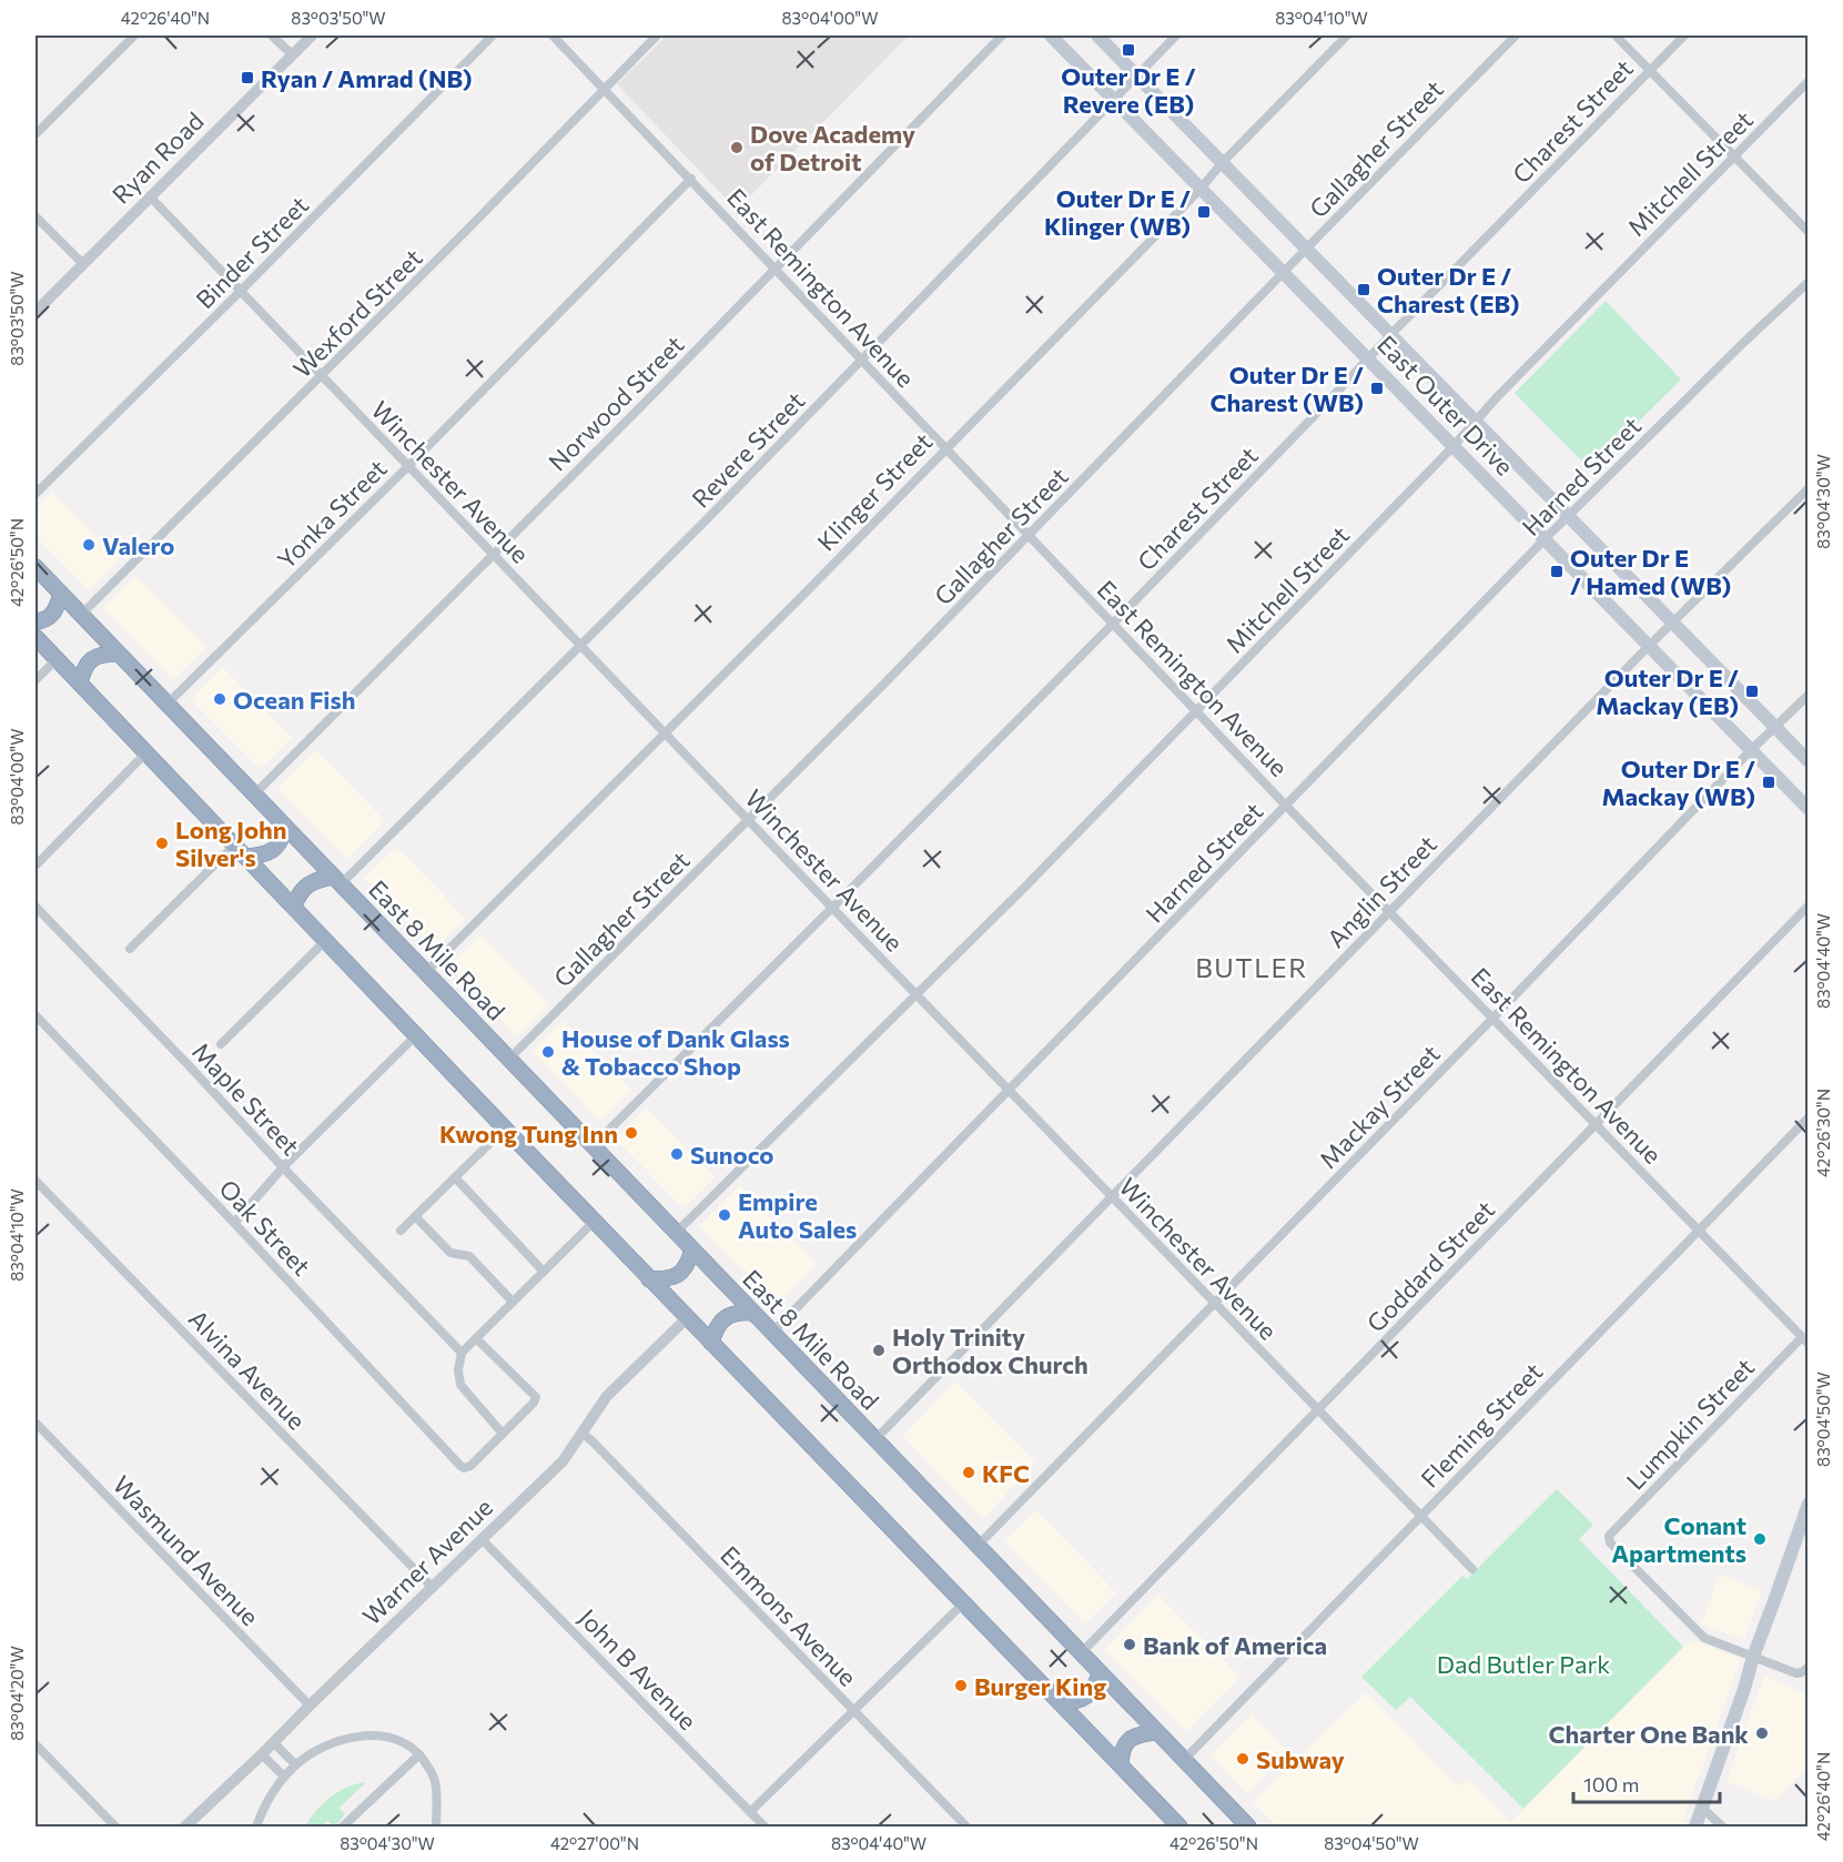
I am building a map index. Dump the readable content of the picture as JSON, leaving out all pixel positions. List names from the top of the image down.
{
  "streets": {
    "highway": ["East 8 Mile Road"],
    "main road": ["East Outer Drive"],
    "street": [
      "Charest Street",
      "Gallagher Street",
      "Ryan Road",
      "Mitchell Street",
      "Binder Street",
      "East Remington Avenue",
      "Wexford Street",
      "Norwood Street",
      "Revere Street",
      "Harned Street",
      "Winchester Avenue",
      "Klinger Street",
      "Yonka Street",
      "Anglin Street",
      "Maple Street",
      "Mackay Street",
      "Oak Street",
      "Goddard Street",
      "Alvina Avenue",
      "Lumpkin Street",
      "Fleming Street",
      "Wasmund Avenue",
      "Warner Avenue",
      "Emmons Avenue",
      "John B Avenue"
    ]
  },
  "crossings": [
    ["Charest Street", "East Remington Avenue"],
    ["Charest Street", "East Outer Drive"],
    ["Charest Street", "Winchester Avenue"],
    ["Charest Street", "East 8 Mile Road"],
    ["Gallagher Street", "East Remington Avenue"],
    ["Gallagher Street", "East Outer Drive"],
    ["Gallagher Street", "Winchester Avenue"],
    ["Gallagher Street", "East 8 Mile Road"],
    ["Ryan Road", "Winchester Avenue"],
    ["Mitchell Street", "East Remington Avenue"],
    ["Mitchell Street", "East Outer Drive"],
    ["Mitchell Street", "Winchester Avenue"],
    ["Mitchell Street", "East 8 Mile Road"],
    ["Binder Street", "Winchester Avenue"],
    ["East Remington Avenue", "Wexford Street"],
    ["East Remington Avenue", "Norwood Street"],
    ["East Remington Avenue", "Revere Street"],
    ["East Remington Avenue", "Harned Street"],
    ["East Remington Avenue", "Klinger Street"],
    ["East Remington Avenue", "Yonka Street"],
    ["East Remington Avenue", "Anglin Street"],
    ["East Remington Avenue", "Mackay Street"],
    ["East Remington Avenue", "Goddard Street"],
    ["East Remington Avenue", "Lumpkin Street"],
    ["East Remington Avenue", "Fleming Street"],
    ["Wexford Street", "Winchester Avenue"],
    ["Wexford Street", "East 8 Mile Road"],
    ["Norwood Street", "Winchester Avenue"],
    ["Norwood Street", "East 8 Mile Road"],
    ["East Outer Drive", "Revere Street"],
    ["East Outer Drive", "Harned Street"],
    ["East Outer Drive", "Klinger Street"],
    ["East Outer Drive", "Anglin Street"],
    ["East Outer Drive", "Mackay Street"],
    ["Revere Street", "Winchester Avenue"],
    ["Revere Street", "East 8 Mile Road"],
    ["Harned Street", "Winchester Avenue"],
    ["Harned Street", "East 8 Mile Road"],
    ["Winchester Avenue", "Klinger Street"],
    ["Winchester Avenue", "Yonka Street"],
    ["Winchester Avenue", "Anglin Street"],
    ["Winchester Avenue", "Mackay Street"],
    ["Winchester Avenue", "Goddard Street"],
    ["Winchester Avenue", "Fleming Street"],
    ["Klinger Street", "East 8 Mile Road"],
    ["Yonka Street", "East 8 Mile Road"],
    ["Anglin Street", "East 8 Mile Road"],
    ["East 8 Mile Road", "Mackay Street"],
    ["East 8 Mile Road", "Goddard Street"],
    ["East 8 Mile Road", "Fleming Street"],
    ["Alvina Avenue", "Warner Avenue"],
    ["Wasmund Avenue", "Warner Avenue"],
    ["Warner Avenue", "Emmons Avenue"],
    ["Warner Avenue", "John B Avenue"]
  ],
  "districts": ["BUTLER"],
  "parks": ["Dad Butler Park"],
  "places": {
    "transit": [
      "Outer Dr E / Revere (EB)",
      "Ryan / Amrad (NB)",
      "Outer Dr E / Klinger (WB)",
      "Outer Dr E / Charest (EB)",
      "Outer Dr E / Charest (WB)",
      "Outer Dr E / Hamed (WB)",
      "Outer Dr E / Mackay (EB)",
      "Outer Dr E / Mackay (WB)"
    ],
    "other": [
      "Dove Academy of Detroit",
      "Valero",
      "Ocean Fish",
      "Long John Silver's",
      "House of Dank Glass & Tobacco Shop",
      "Kwong Tung Inn",
      "Sunoco",
      "Empire Auto Sales",
      "Holy Trinity Orthodox Church",
      "KFC",
      "Conant Apartments",
      "Bank of America",
      "Burger King",
      "Charter One Bank",
      "Subway"
    ]
  },
  "scale_bar": "100 m",
  "coordinates": [
    "42°26'40\"N",
    "83°03'50\"W",
    "83°04'00\"W",
    "83°04'10\"W",
    "83°04'30\"W",
    "42°26'50\"N",
    "83°04'40\"W",
    "42°26'30\"N",
    "83°04'50\"W",
    "83°04'20\"W",
    "42°27'00\"N"
  ]
}
